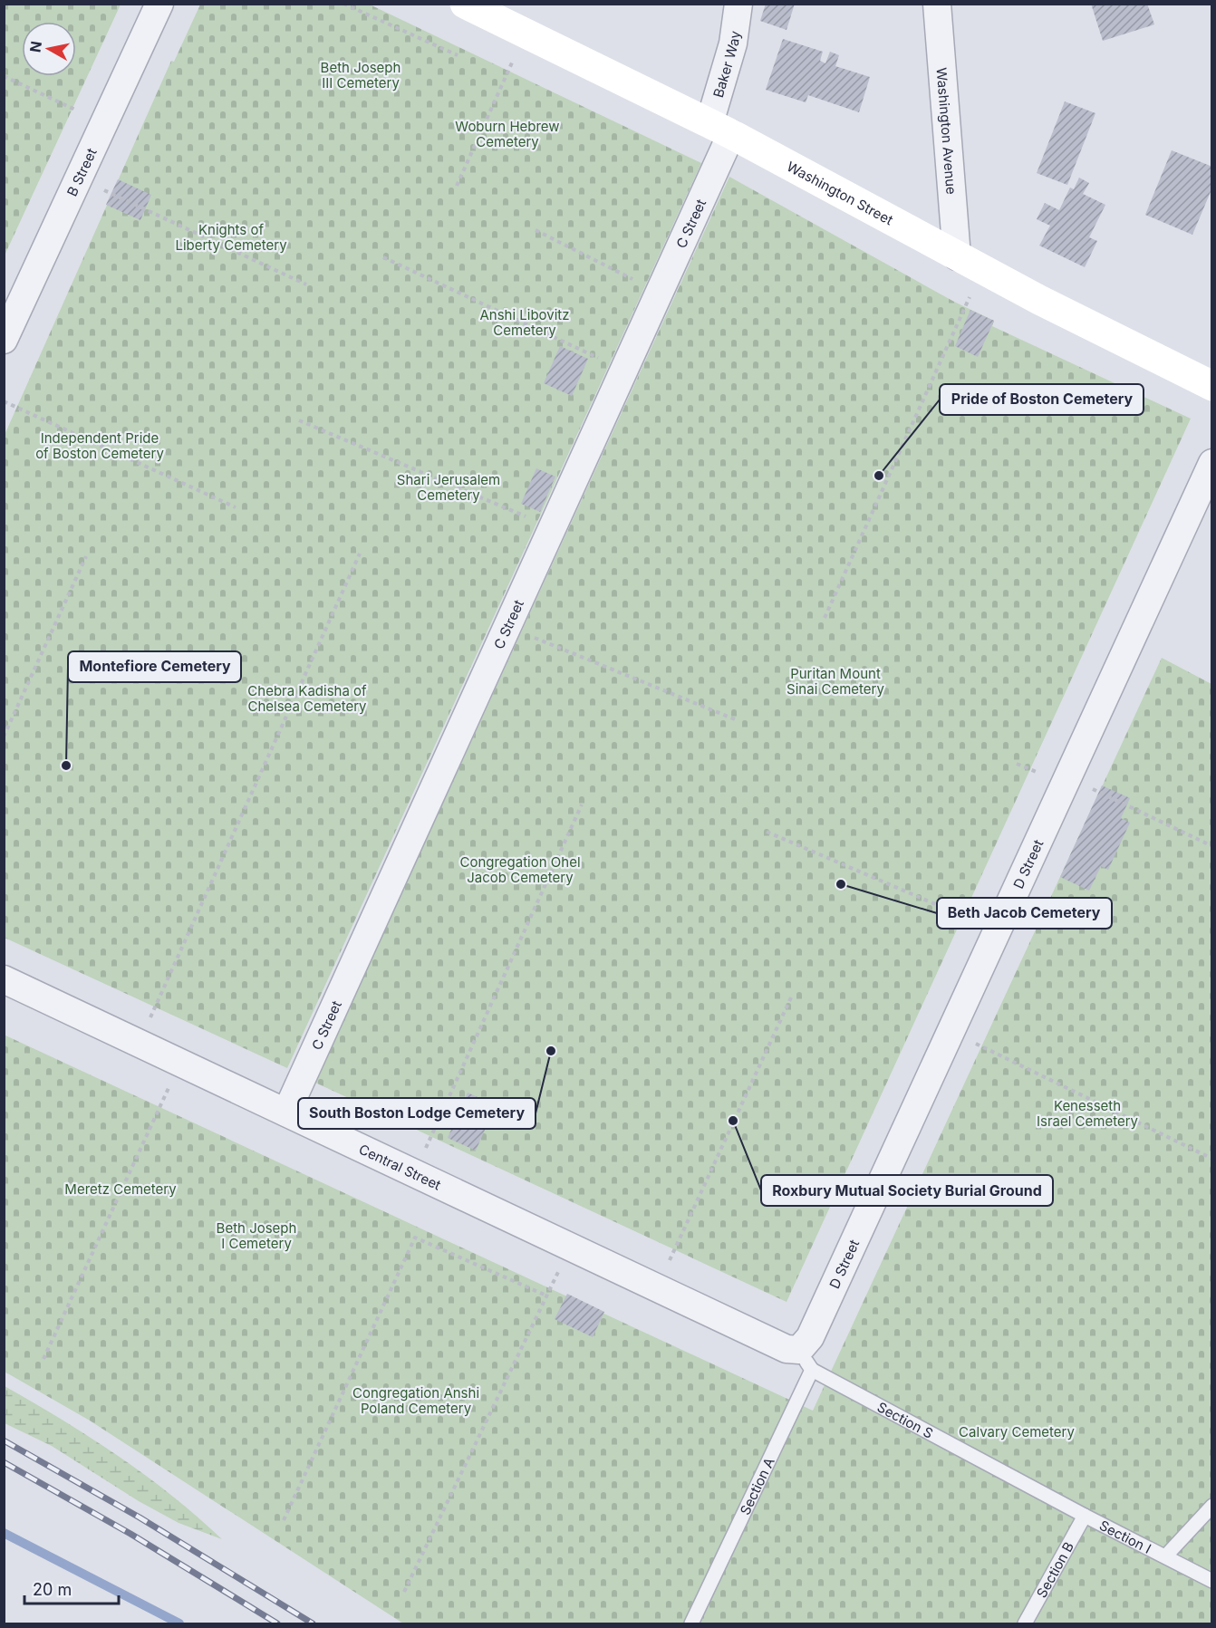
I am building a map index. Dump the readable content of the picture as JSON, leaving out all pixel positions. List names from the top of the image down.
{
  "streets": {
    "main road": ["Washington Street"],
    "street": [
      "Baker Way",
      "Washington Avenue",
      "B Street",
      "C Street",
      "D Street",
      "Central Street"
    ],
    "lane": [
      "Section S",
      "Section A",
      "Section I",
      "Section B"
    ]
  },
  "crossings": [
    ["Baker Way", "Washington Street"],
    ["Baker Way", "C Street"],
    ["Washington Avenue", "Washington Street"],
    ["Washington Street", "C Street"],
    ["C Street", "Central Street"],
    ["D Street", "Central Street"],
    ["D Street", "Section S"],
    ["D Street", "Section A"],
    ["Central Street", "Section S"],
    ["Central Street", "Section A"],
    ["Section S", "Section A"],
    ["Section S", "Section I"],
    ["Section S", "Section B"],
    ["Section I", "Section B"]
  ],
  "parks": [
    "Beth Joseph III Cemetery",
    "Woburn Hebrew Cemetery",
    "Knights of Liberty Cemetery",
    "Anshi Libovitz Cemetery",
    "Independent Pride of Boston Cemetery",
    "Shari Jerusalem Cemetery",
    "Puritan Mount Sinai Cemetery",
    "Chebra Kadisha of Chelsea Cemetery",
    "Congregation Ohel Jacob Cemetery",
    "Kenesseth Israel Cemetery",
    "Meretz Cemetery",
    "Beth Joseph I Cemetery",
    "Congregation Anshi Poland Cemetery",
    "Calvary Cemetery"
  ],
  "places": [
    "Pride of Boston Cemetery",
    "Montefiore Cemetery",
    "Beth Jacob Cemetery",
    "South Boston Lodge Cemetery",
    "Roxbury Mutual Society Burial Ground"
  ],
  "scale_bar": "20 m",
  "north": "left"
}
